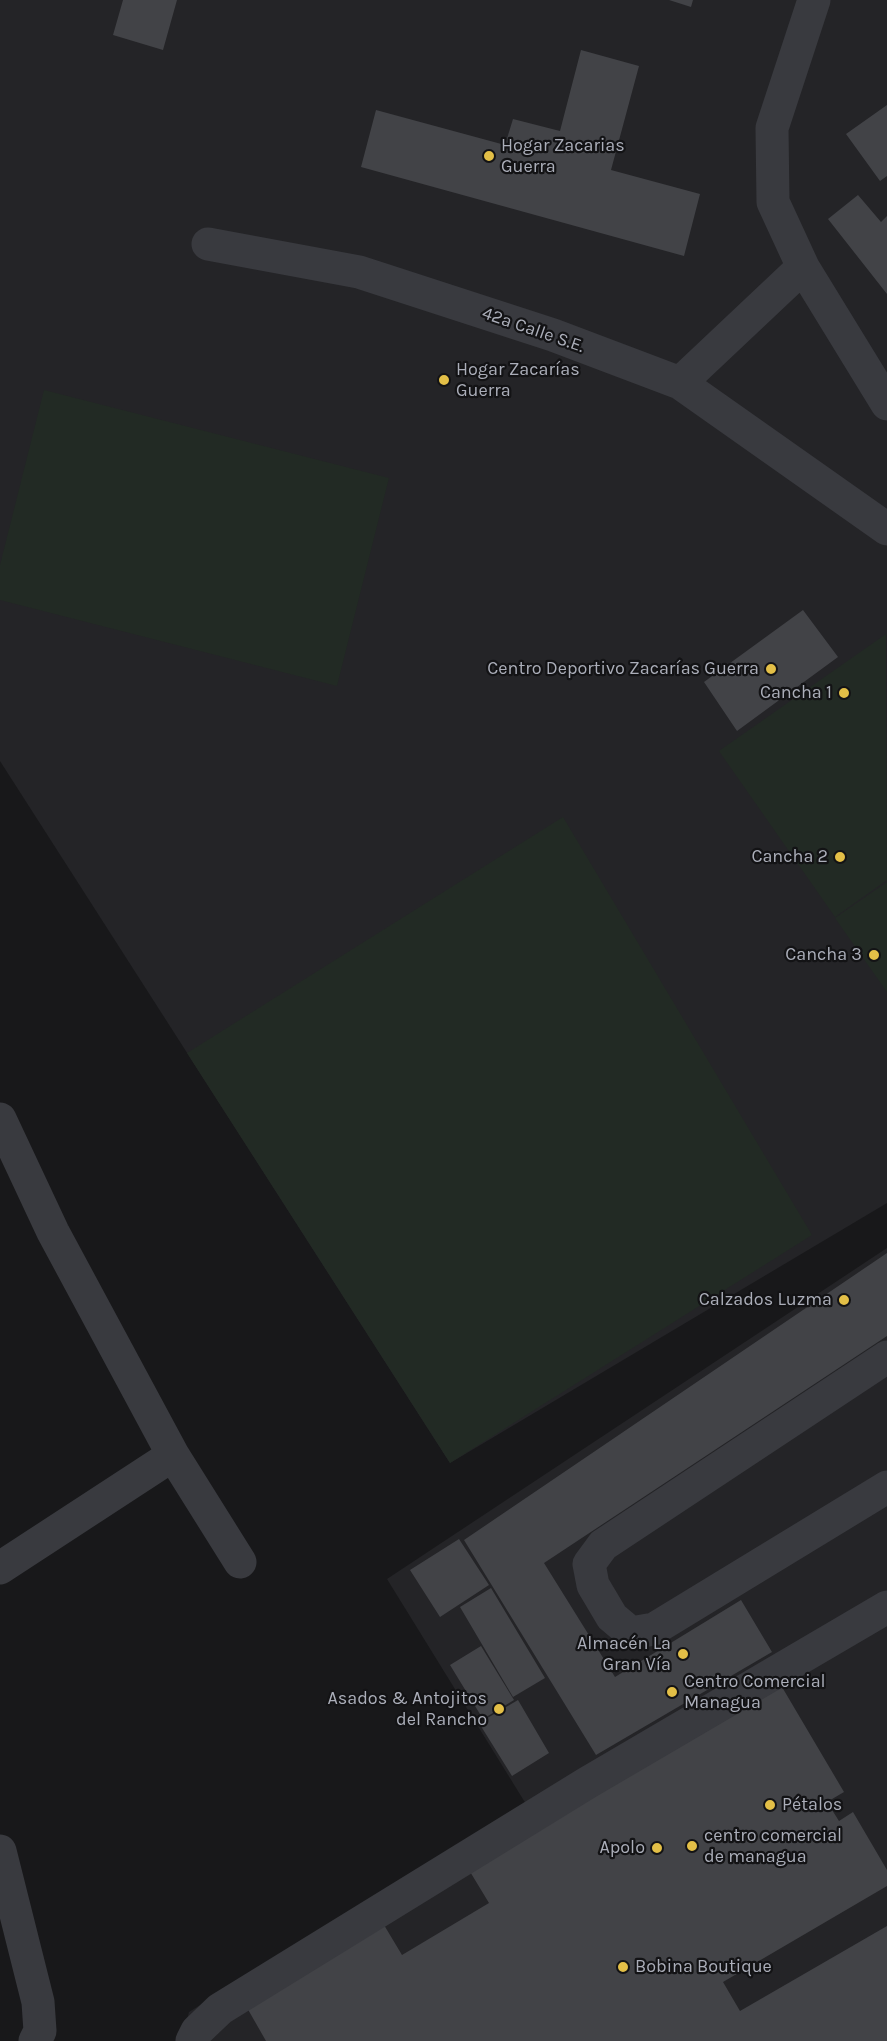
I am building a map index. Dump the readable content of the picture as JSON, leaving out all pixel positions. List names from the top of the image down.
{
  "streets": {
    "street": ["42a Calle S.E."]
  },
  "places": [
    "Hogar Zacarias Guerra",
    "Hogar Zacarías Guerra",
    "Centro Deportivo Zacarías Guerra",
    "Cancha 1",
    "Cancha 2",
    "Cancha 3",
    "Calzados Luzma",
    "Almacén La Gran Vía",
    "Centro Comercial Managua",
    "Asados & Antojitos del Rancho",
    "Pétalos",
    "centro comercial de managua",
    "Apolo",
    "Bobina Boutique"
  ]
}
